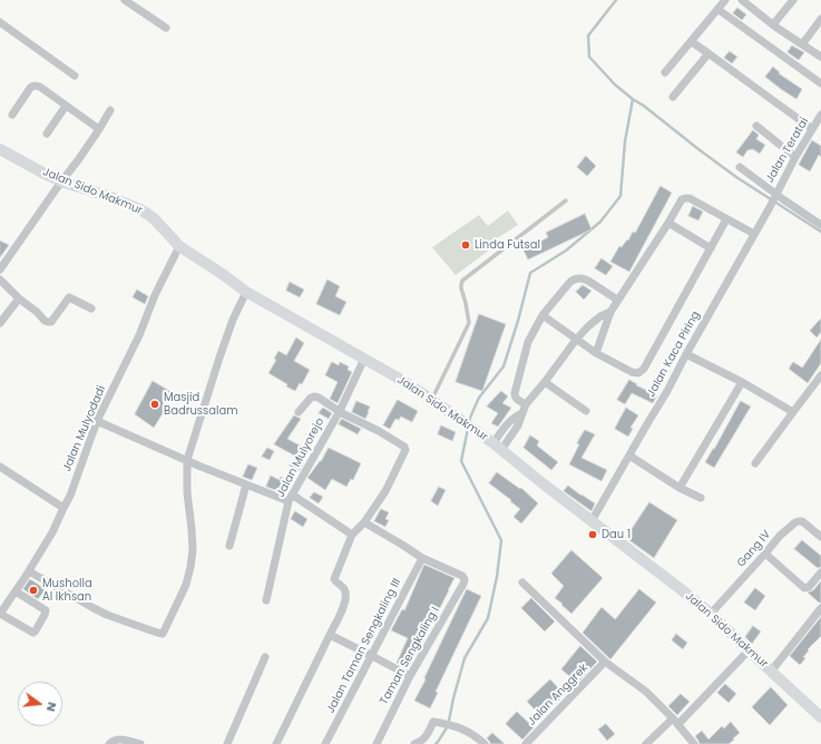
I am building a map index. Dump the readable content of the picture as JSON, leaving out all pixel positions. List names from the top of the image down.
{
  "streets": {
    "main road": ["Jalan Sido Makmur"],
    "street": [
      "Jalan Teratai",
      "Jalan Kaca Piring",
      "Jalan Mulyodadi",
      "Jalan Mulyorejo",
      "Gang IV",
      "Jalan Taman Sengkaling III",
      "Taman Sengkaling I",
      "Jalan Anggrek"
    ]
  },
  "crossings": [
    ["Jalan Teratai", "Jalan Kaca Piring"],
    ["Jalan Sido Makmur", "Jalan Kaca Piring"],
    ["Jalan Sido Makmur", "Jalan Mulyodadi"],
    ["Jalan Sido Makmur", "Jalan Mulyorejo"],
    ["Jalan Sido Makmur", "Gang IV"],
    ["Jalan Taman Sengkaling III", "Taman Sengkaling I"]
  ],
  "places": [
    "Linda Futsal",
    "Masjid Badrussalam",
    "Dau 1",
    "Musholla Al Ikhsan"
  ],
  "north": "right"
}
